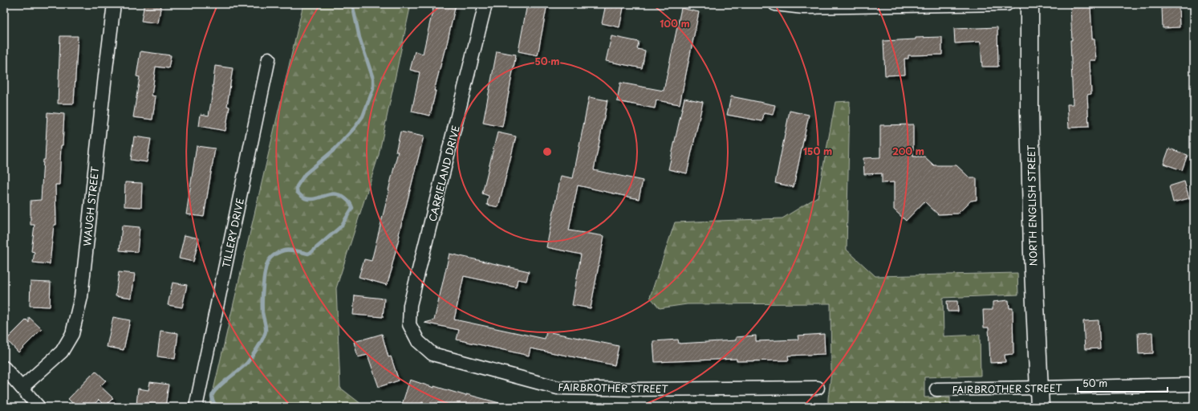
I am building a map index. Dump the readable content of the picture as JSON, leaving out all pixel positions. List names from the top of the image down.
{
  "streets": {
    "street": [
      "CARRIELAND DRIVE",
      "NORTH ENGLISH STREET",
      "WAUGH STREET",
      "TILLERY DRIVE",
      "FAIRBROTHER STREET"
    ]
  },
  "crossings": [
    ["CARRIELAND DRIVE", "FAIRBROTHER STREET"],
    ["NORTH ENGLISH STREET", "FAIRBROTHER STREET"]
  ],
  "scale_bar": "50 m",
  "rings": [
    "100 m",
    "50 m",
    "150 m",
    "200 m"
  ]
}
